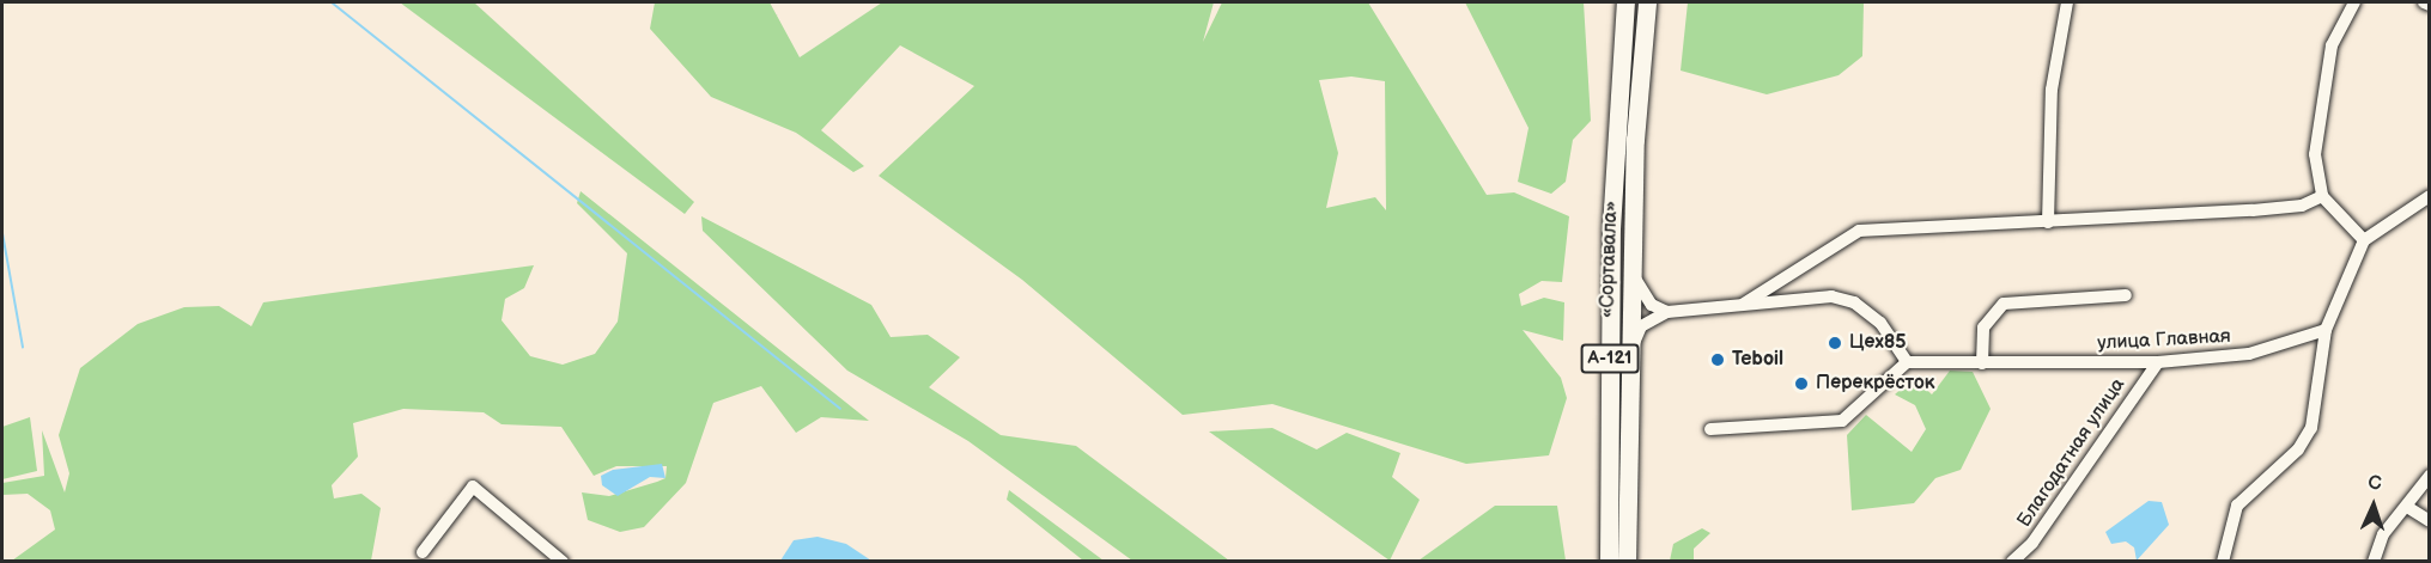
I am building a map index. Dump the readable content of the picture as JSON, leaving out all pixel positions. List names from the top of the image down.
{
  "streets": {
    "highway": ["«Сортавала»", "А-121"],
    "street": ["улица Главная", "Благодатная улица"]
  },
  "crossings": [
    ["улица Главная", "Благодатная улица"]
  ],
  "places": ["Цех85", "Teboil", "Перекрёсток"],
  "north": "top"
}
